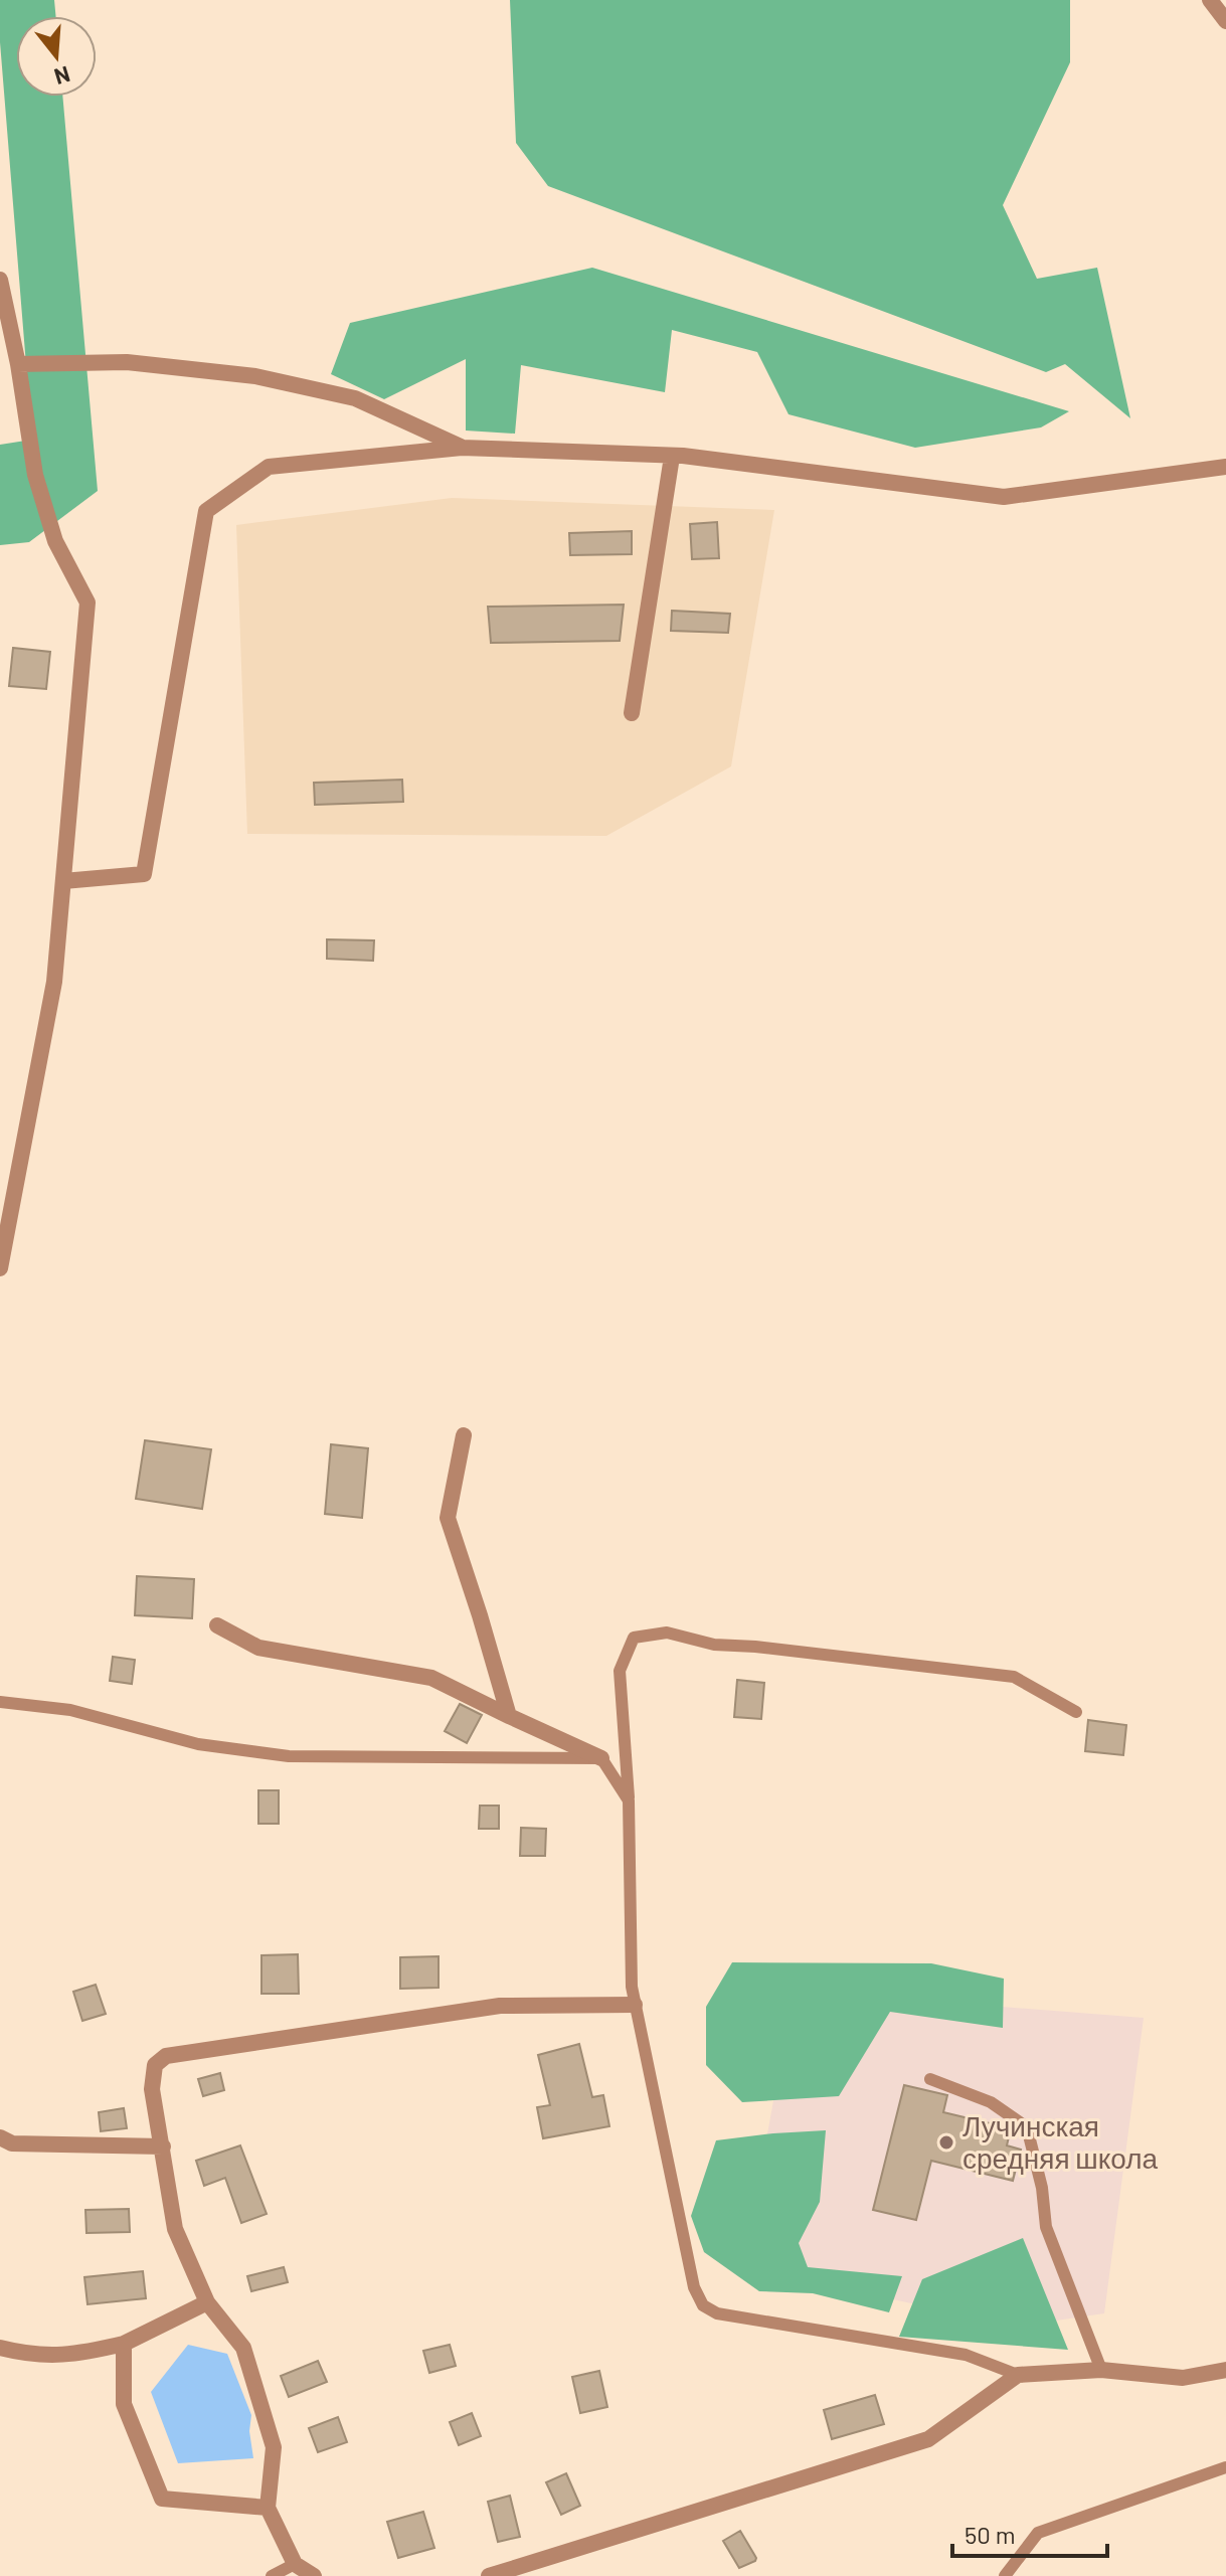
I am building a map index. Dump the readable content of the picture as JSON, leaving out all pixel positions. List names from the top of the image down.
{
  "places": ["Лучинская средняя школа"],
  "scale_bar": "50 m",
  "north": "bottom"
}
